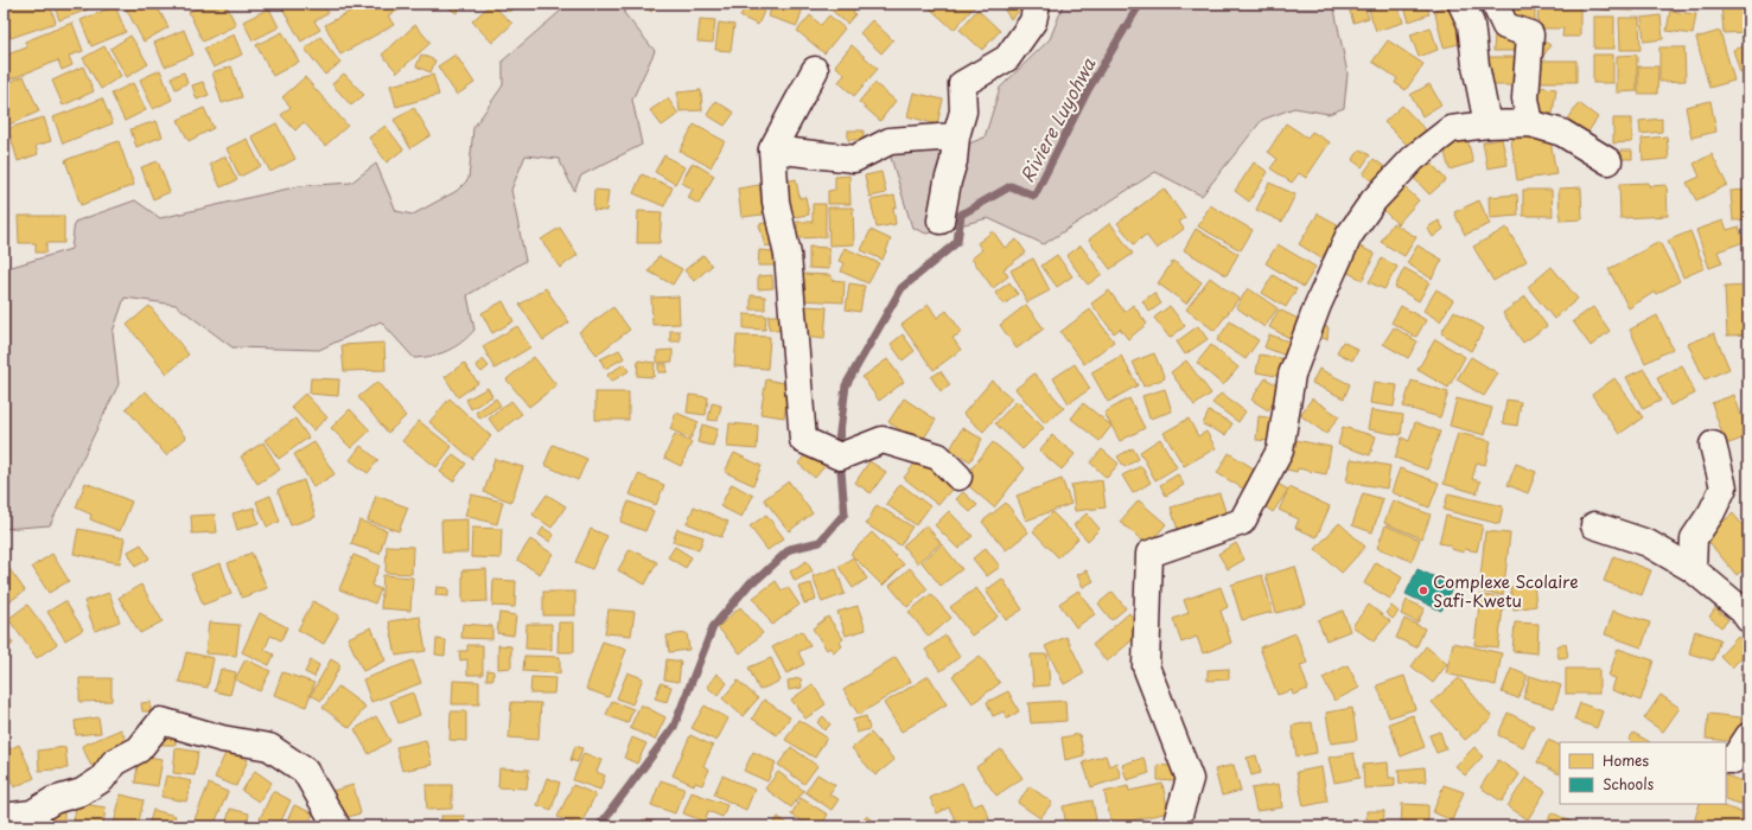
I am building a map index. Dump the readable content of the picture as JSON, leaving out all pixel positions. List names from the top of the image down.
{
  "water": ["Riviere Luyohwa"],
  "places": ["Complexe Scolaire Safi-Kwetu"],
  "legend": ["Homes", "Schools"]
}
